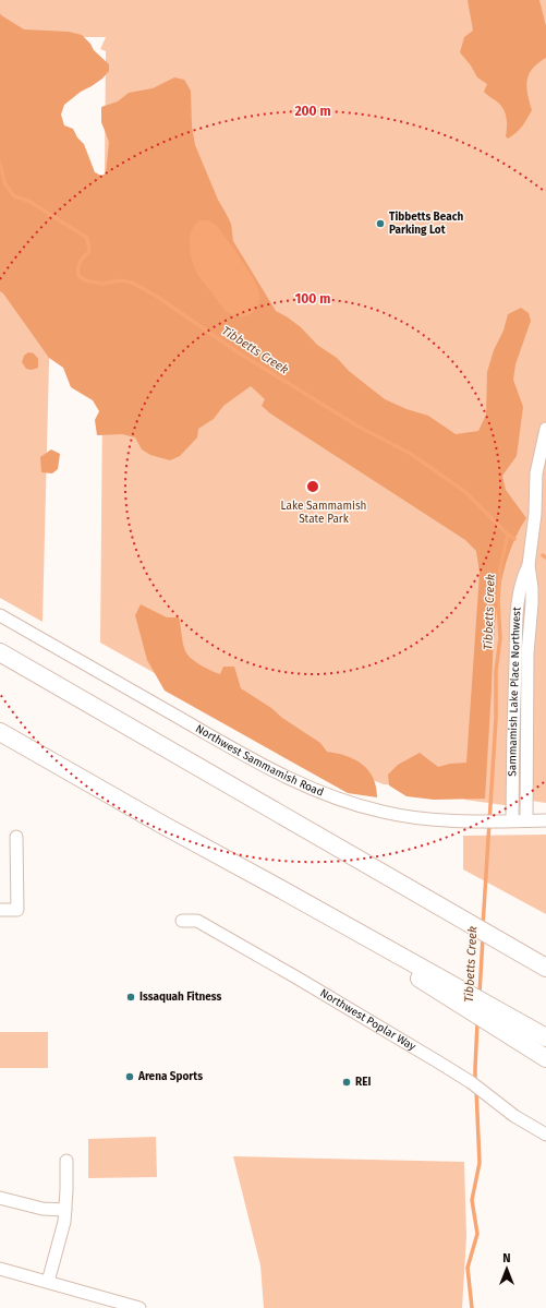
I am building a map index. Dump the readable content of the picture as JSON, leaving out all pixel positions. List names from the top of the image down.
{
  "streets": {
    "street": ["Sammamish Lake Place Northwest", "Northwest Sammamish Road", "Northwest Poplar Way"]
  },
  "crossings": [
    ["Sammamish Lake Place Northwest", "Northwest Sammamish Road"]
  ],
  "water": ["Tibbetts Creek"],
  "parks": ["Lake Sammamish State Park"],
  "places": [
    "Tibbetts Beach Parking Lot",
    "Issaquah Fitness",
    "Arena Sports",
    "REI"
  ],
  "north": "top",
  "rings": ["200 m", "100 m"]
}
